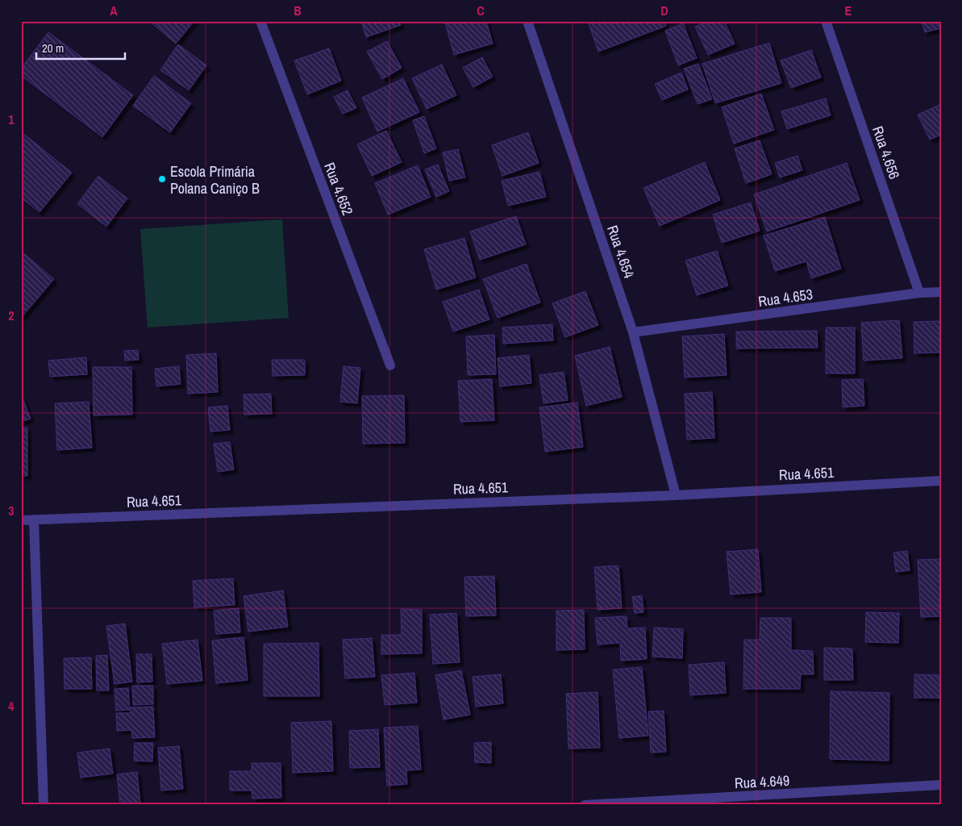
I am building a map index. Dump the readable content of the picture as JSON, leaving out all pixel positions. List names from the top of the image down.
{
  "streets": {
    "street": [
      "Rua 4.656",
      "Rua 4.652",
      "Rua 4.654",
      "Rua 4.653",
      "Rua 4.651",
      "Rua 4.649"
    ]
  },
  "crossings": [
    ["Rua 4.656", "Rua 4.653"],
    ["Rua 4.654", "Rua 4.653"],
    ["Rua 4.654", "Rua 4.651"]
  ],
  "places": ["Escola Primária Polana Caniço B"],
  "scale_bar": "20 m",
  "grid": {
    "columns": [
      "A",
      "B",
      "C",
      "D",
      "E"
    ],
    "rows": [
      "1",
      "2",
      "3",
      "4"
    ]
  }
}
